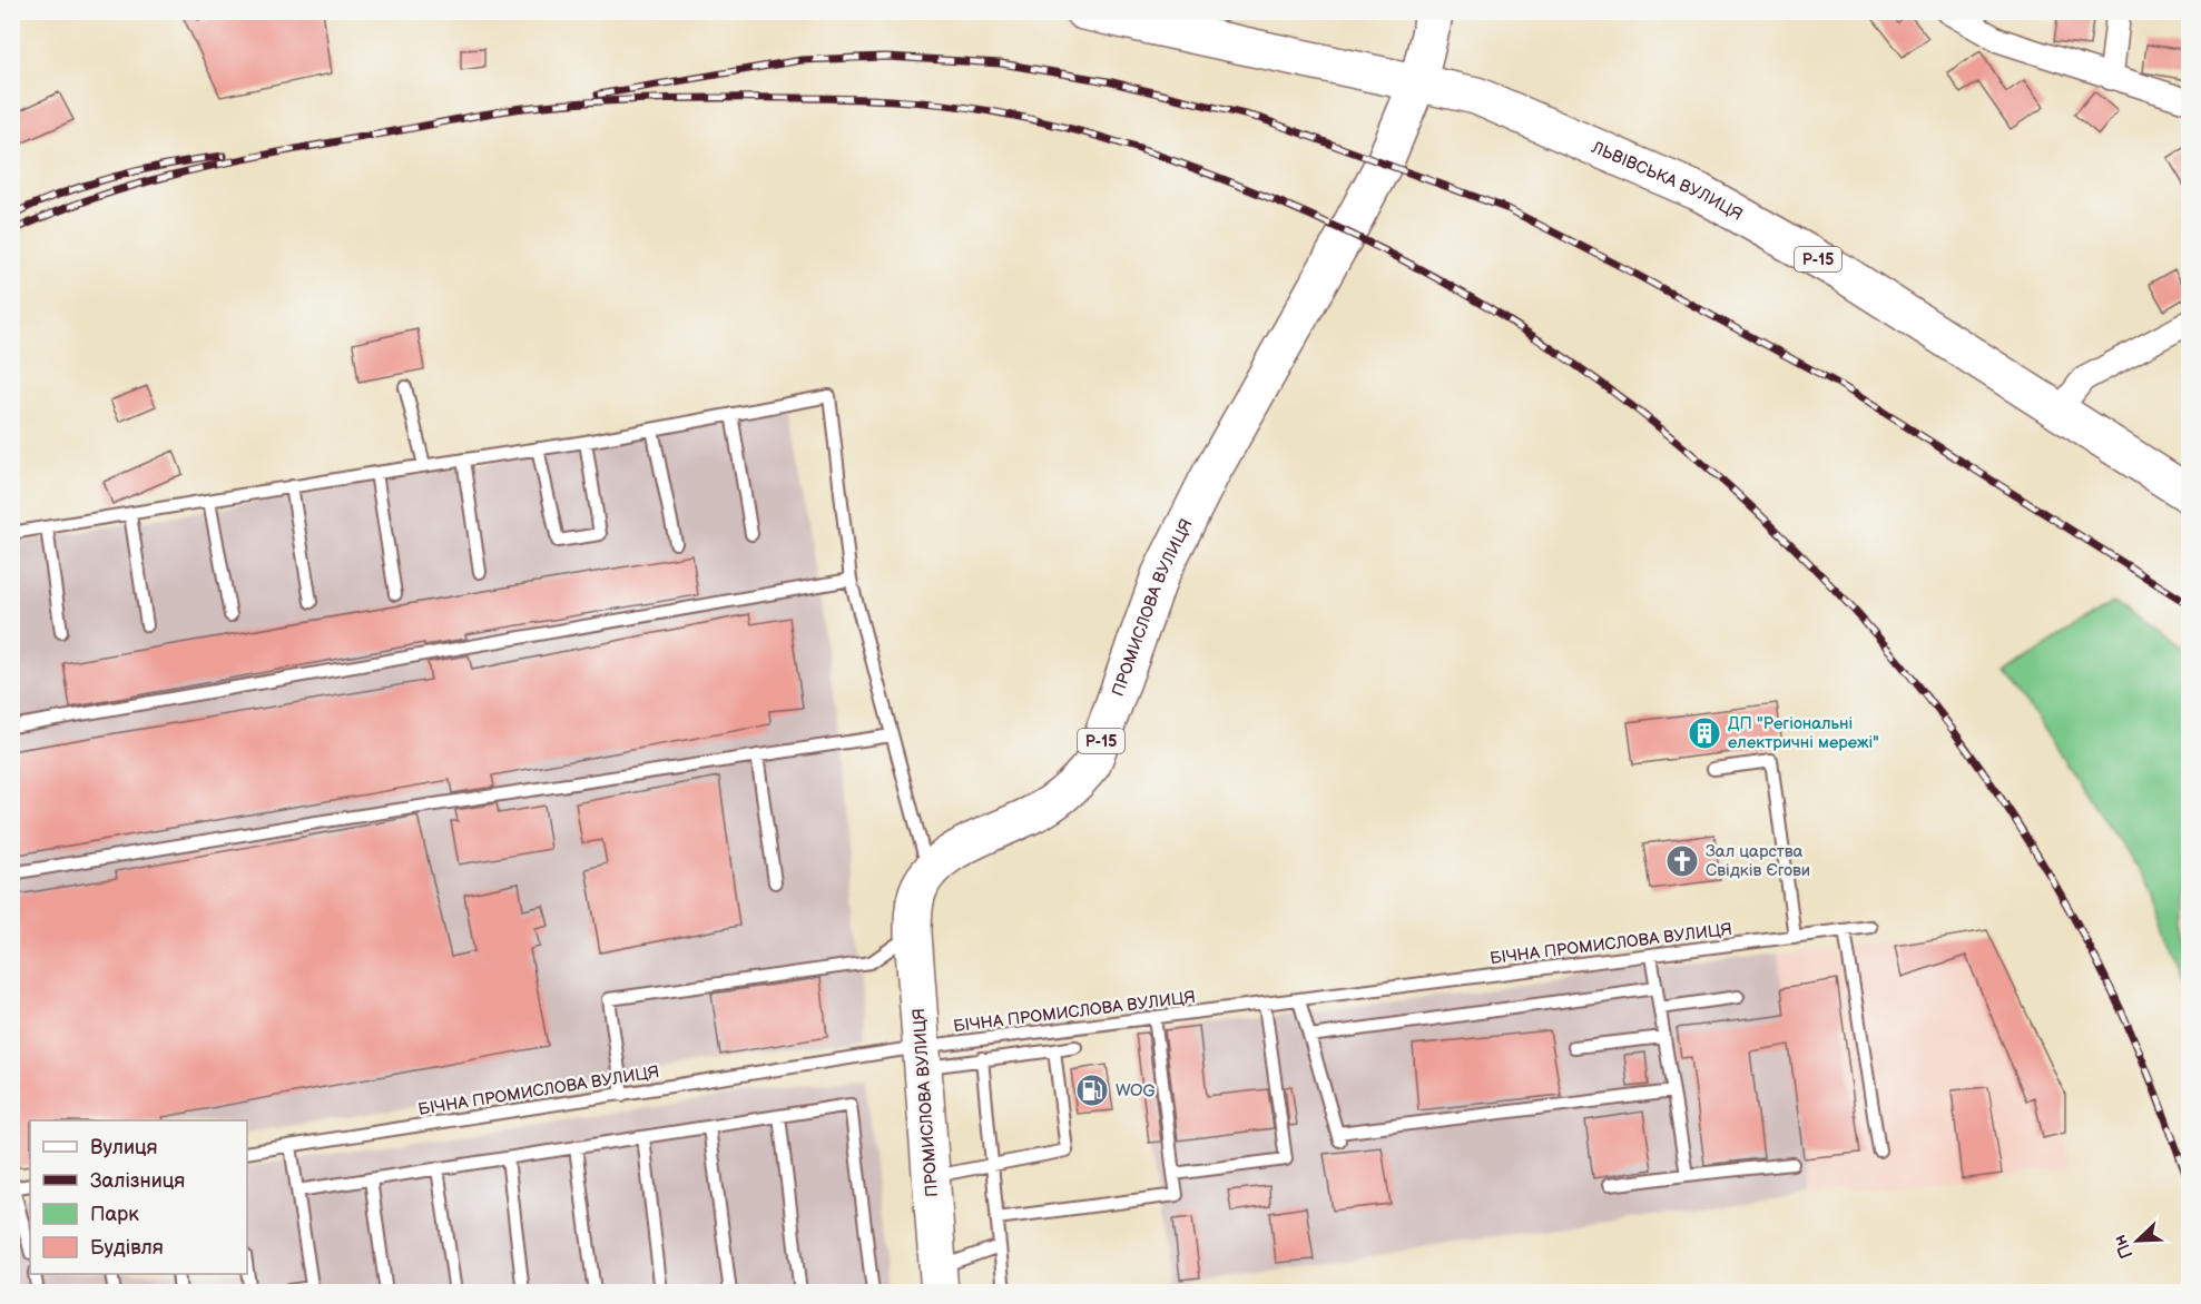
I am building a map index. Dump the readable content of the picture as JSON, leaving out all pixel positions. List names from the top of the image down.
{
  "streets": {
    "main road": ["ЛЬВІВСЬКА ВУЛИЦЯ", "Р-15", "ПРОМИСЛОВА ВУЛИЦЯ"],
    "lane": ["БІЧНА ПРОМИСЛОВА ВУЛИЦЯ"]
  },
  "crossings": [
    ["ЛЬВІВСЬКА ВУЛИЦЯ", "ПРОМИСЛОВА ВУЛИЦЯ"],
    ["ПРОМИСЛОВА ВУЛИЦЯ", "БІЧНА ПРОМИСЛОВА ВУЛИЦЯ"]
  ],
  "places": {
    "building": ["ДП \"Регіональні електричні мережі\""],
    "church": ["Зал царства Свідків Єгови"],
    "fuel station": ["WOG"]
  },
  "legend": [
    "Вулиця",
    "Залізниця",
    "Парк",
    "Будівля"
  ],
  "north": "bottom left"
}
